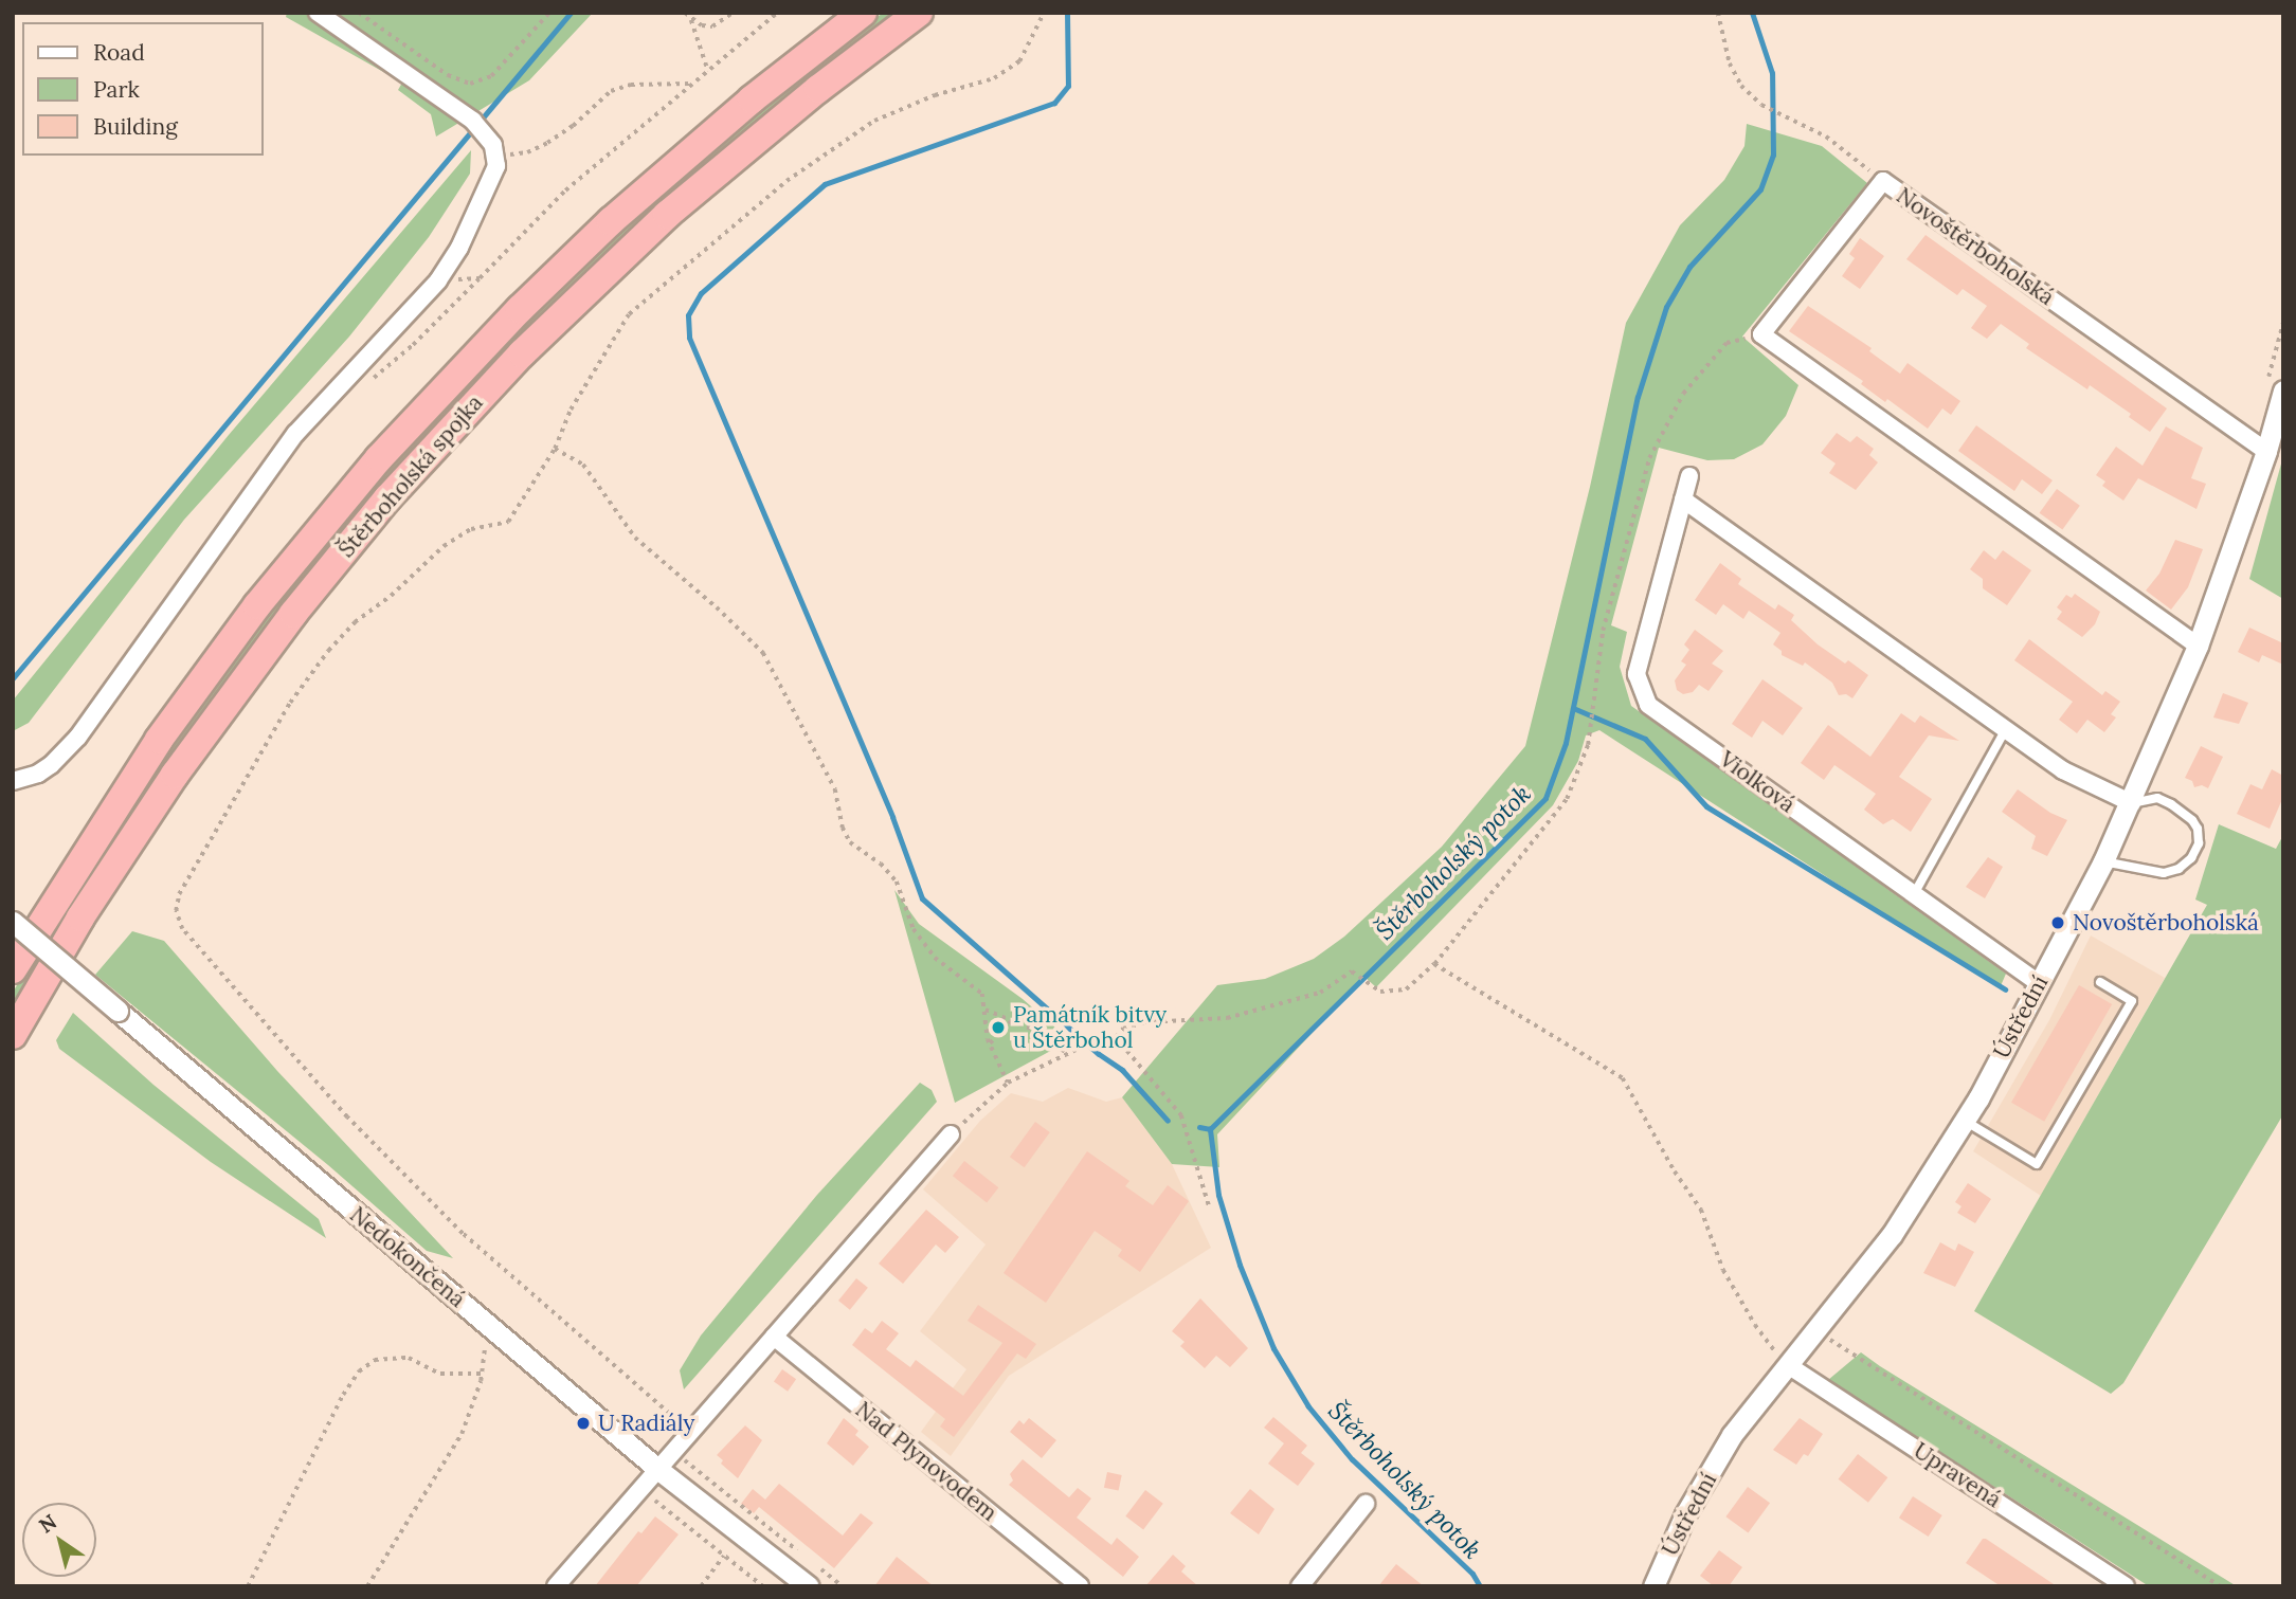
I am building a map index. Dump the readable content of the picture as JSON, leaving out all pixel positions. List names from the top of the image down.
{
  "streets": {
    "highway": ["Štěrboholská spojka"],
    "street": [
      "Novoštěrboholská",
      "Violková",
      "Ústřední",
      "Nedokončená",
      "Nad Plynovodem",
      "Upravená"
    ]
  },
  "crossings": [
    ["Novoštěrboholská", "Ústřední"],
    ["Violková", "Ústřední"],
    ["Ústřední", "Upravená"]
  ],
  "water": ["Štěrboholský potok"],
  "places": ["Novoštěrboholská", "Památník bitvy u Štěrbohol", "U Radiály"],
  "legend": ["Road", "Park", "Building"],
  "north": "top left"
}
